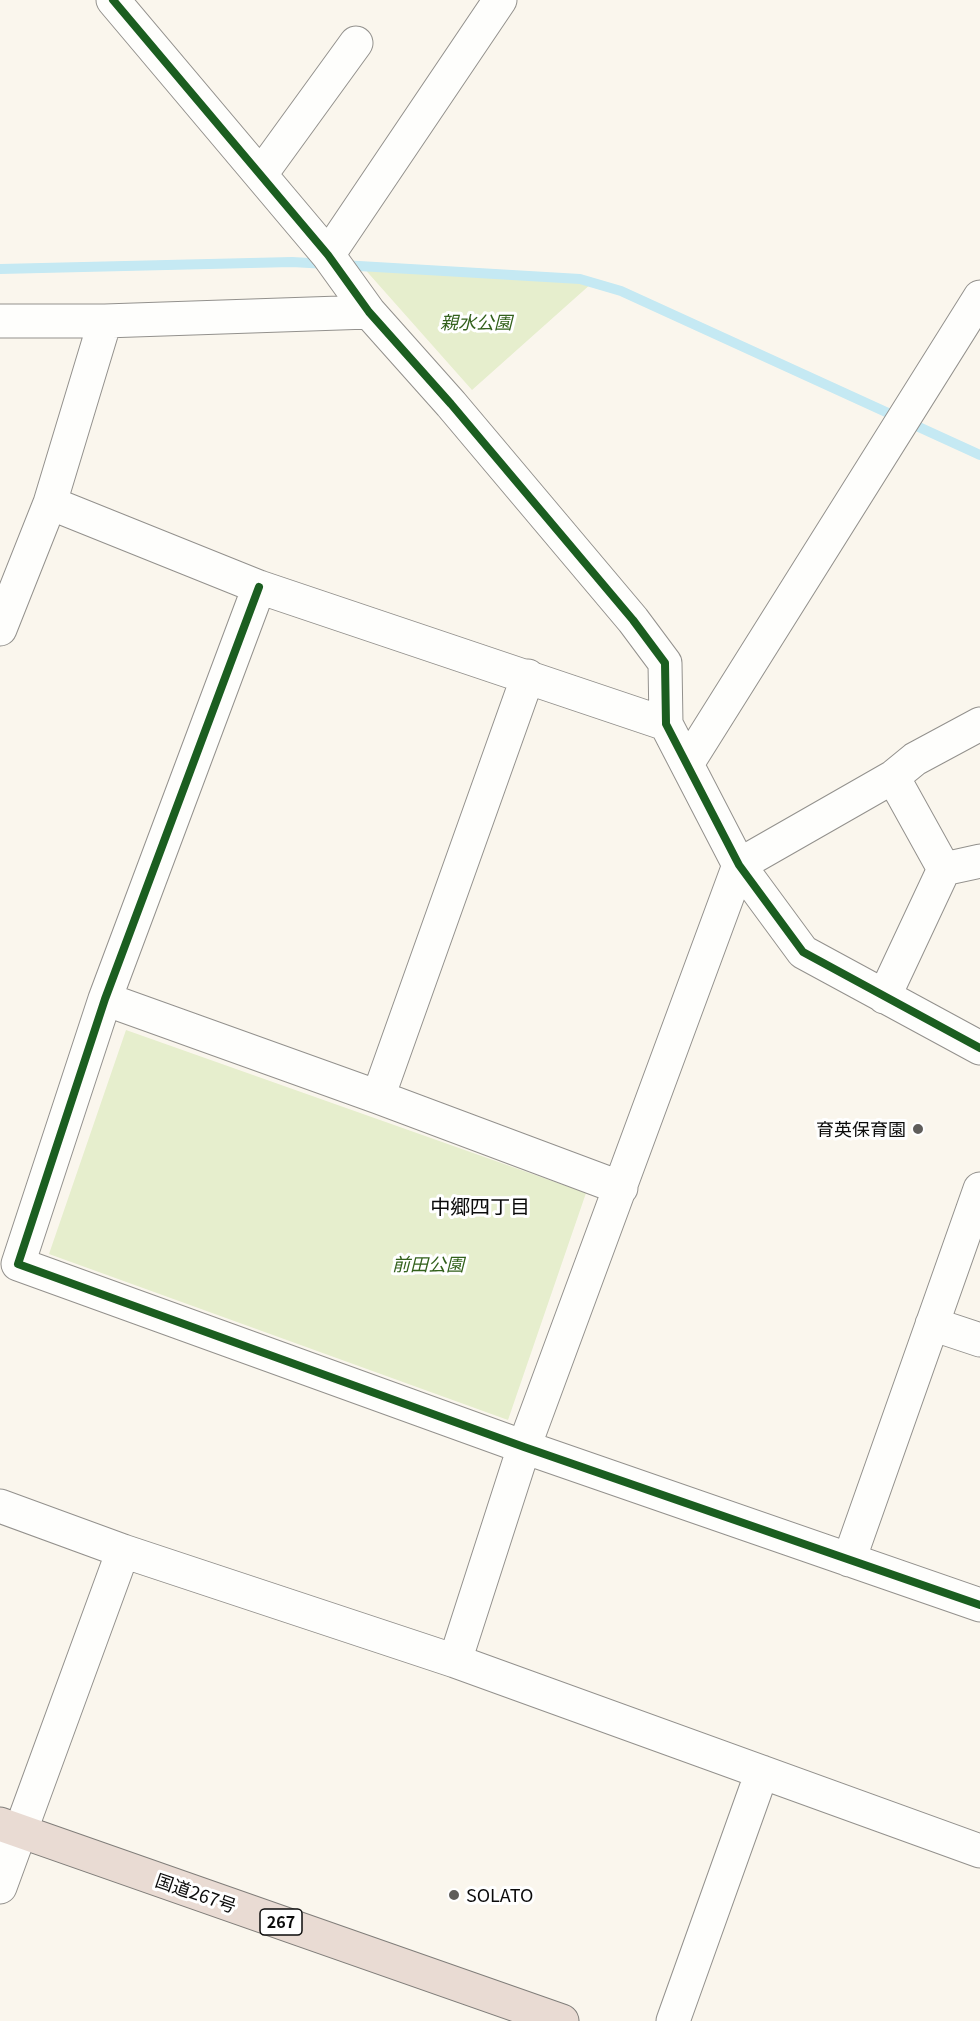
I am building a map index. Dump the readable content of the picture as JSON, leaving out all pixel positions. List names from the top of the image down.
{
  "streets": {
    "highway": ["国道267号", "267"]
  },
  "districts": ["中郷四丁目"],
  "parks": ["親水公園", "前田公園"],
  "places": ["育英保育園", "SOLATO"]
}
